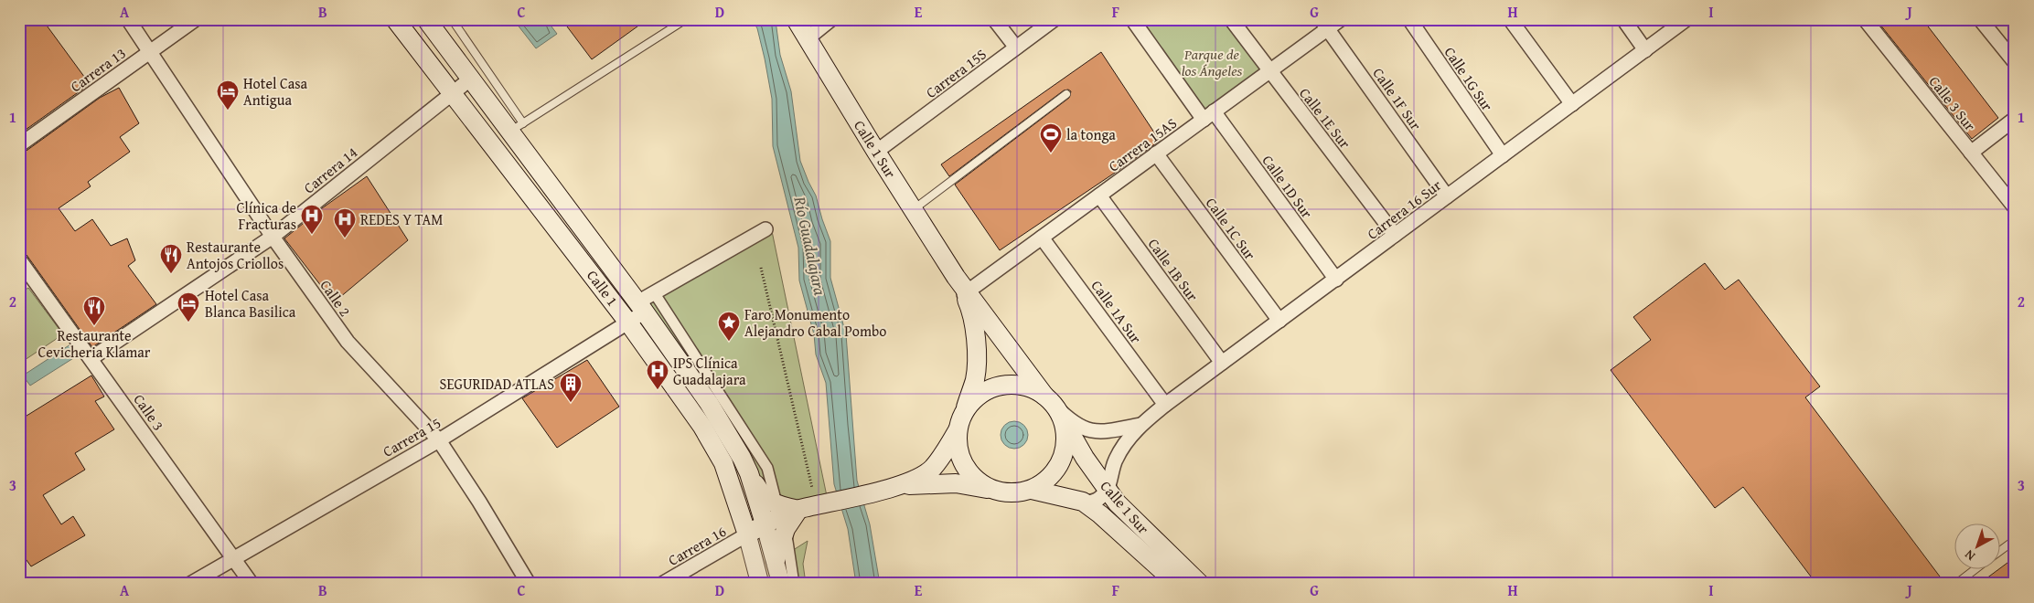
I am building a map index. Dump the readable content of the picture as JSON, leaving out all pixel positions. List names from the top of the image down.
{
  "streets": {
    "main road": ["Calle 1 Sur", "Calle 1"],
    "street": [
      "Carrera 13",
      "Carrera 15S",
      "Calle 1G Sur",
      "Calle 1F Sur",
      "Calle 3 Sur",
      "Calle 1E Sur",
      "Carrera 15AS",
      "Carrera 14",
      "Calle 1D Sur",
      "Carrera 16 Sur",
      "Calle 1C Sur",
      "Calle 1B Sur",
      "Calle 2",
      "Calle 1A Sur",
      "Calle 3",
      "Carrera 15",
      "Carrera 16"
    ]
  },
  "crossings": [
    ["Carrera 13", "Calle 2"],
    ["Carrera 15S", "Calle 1 Sur"],
    ["Calle 1G Sur", "Carrera 16 Sur"],
    ["Calle 1F Sur", "Carrera 15AS"],
    ["Calle 1F Sur", "Carrera 16 Sur"],
    ["Calle 1E Sur", "Carrera 15AS"],
    ["Calle 1E Sur", "Carrera 16 Sur"],
    ["Carrera 15AS", "Calle 1 Sur"],
    ["Carrera 15AS", "Calle 1D Sur"],
    ["Carrera 15AS", "Calle 1C Sur"],
    ["Carrera 15AS", "Calle 1B Sur"],
    ["Carrera 15AS", "Calle 1A Sur"],
    ["Calle 1 Sur", "Carrera 16 Sur"],
    ["Carrera 14", "Calle 1"],
    ["Carrera 14", "Calle 2"],
    ["Carrera 14", "Calle 3"],
    ["Calle 1D Sur", "Carrera 16 Sur"],
    ["Carrera 16 Sur", "Calle 1C Sur"],
    ["Carrera 16 Sur", "Calle 1B Sur"],
    ["Carrera 16 Sur", "Calle 1A Sur"],
    ["Calle 1", "Carrera 15"],
    ["Calle 1", "Carrera 16"],
    ["Calle 2", "Carrera 15"],
    ["Calle 3", "Carrera 15"]
  ],
  "water": ["Río Guadalajara"],
  "parks": ["Parque de los Ángeles"],
  "places": {
    "hotel": ["Hotel Casa Antigua", "Hotel Casa Blanca Basilica"],
    "sports": ["la tonga"],
    "hospital": ["Clínica de Fracturas", "REDES Y TAM", "IPS Clínica Guadalajara"],
    "restaurant": ["Restaurante Antojos Criollos", "Restaurante Cevicheria Klamar"],
    "place": ["Faro Monumento Alejandro Cabal Pombo"],
    "building": ["SEGURIDAD ATLAS"]
  },
  "north": "bottom left",
  "grid": {
    "columns": [
      "A",
      "B",
      "C",
      "D",
      "E",
      "F",
      "G",
      "H",
      "I",
      "J"
    ],
    "rows": ["1", "2", "3"]
  }
}
